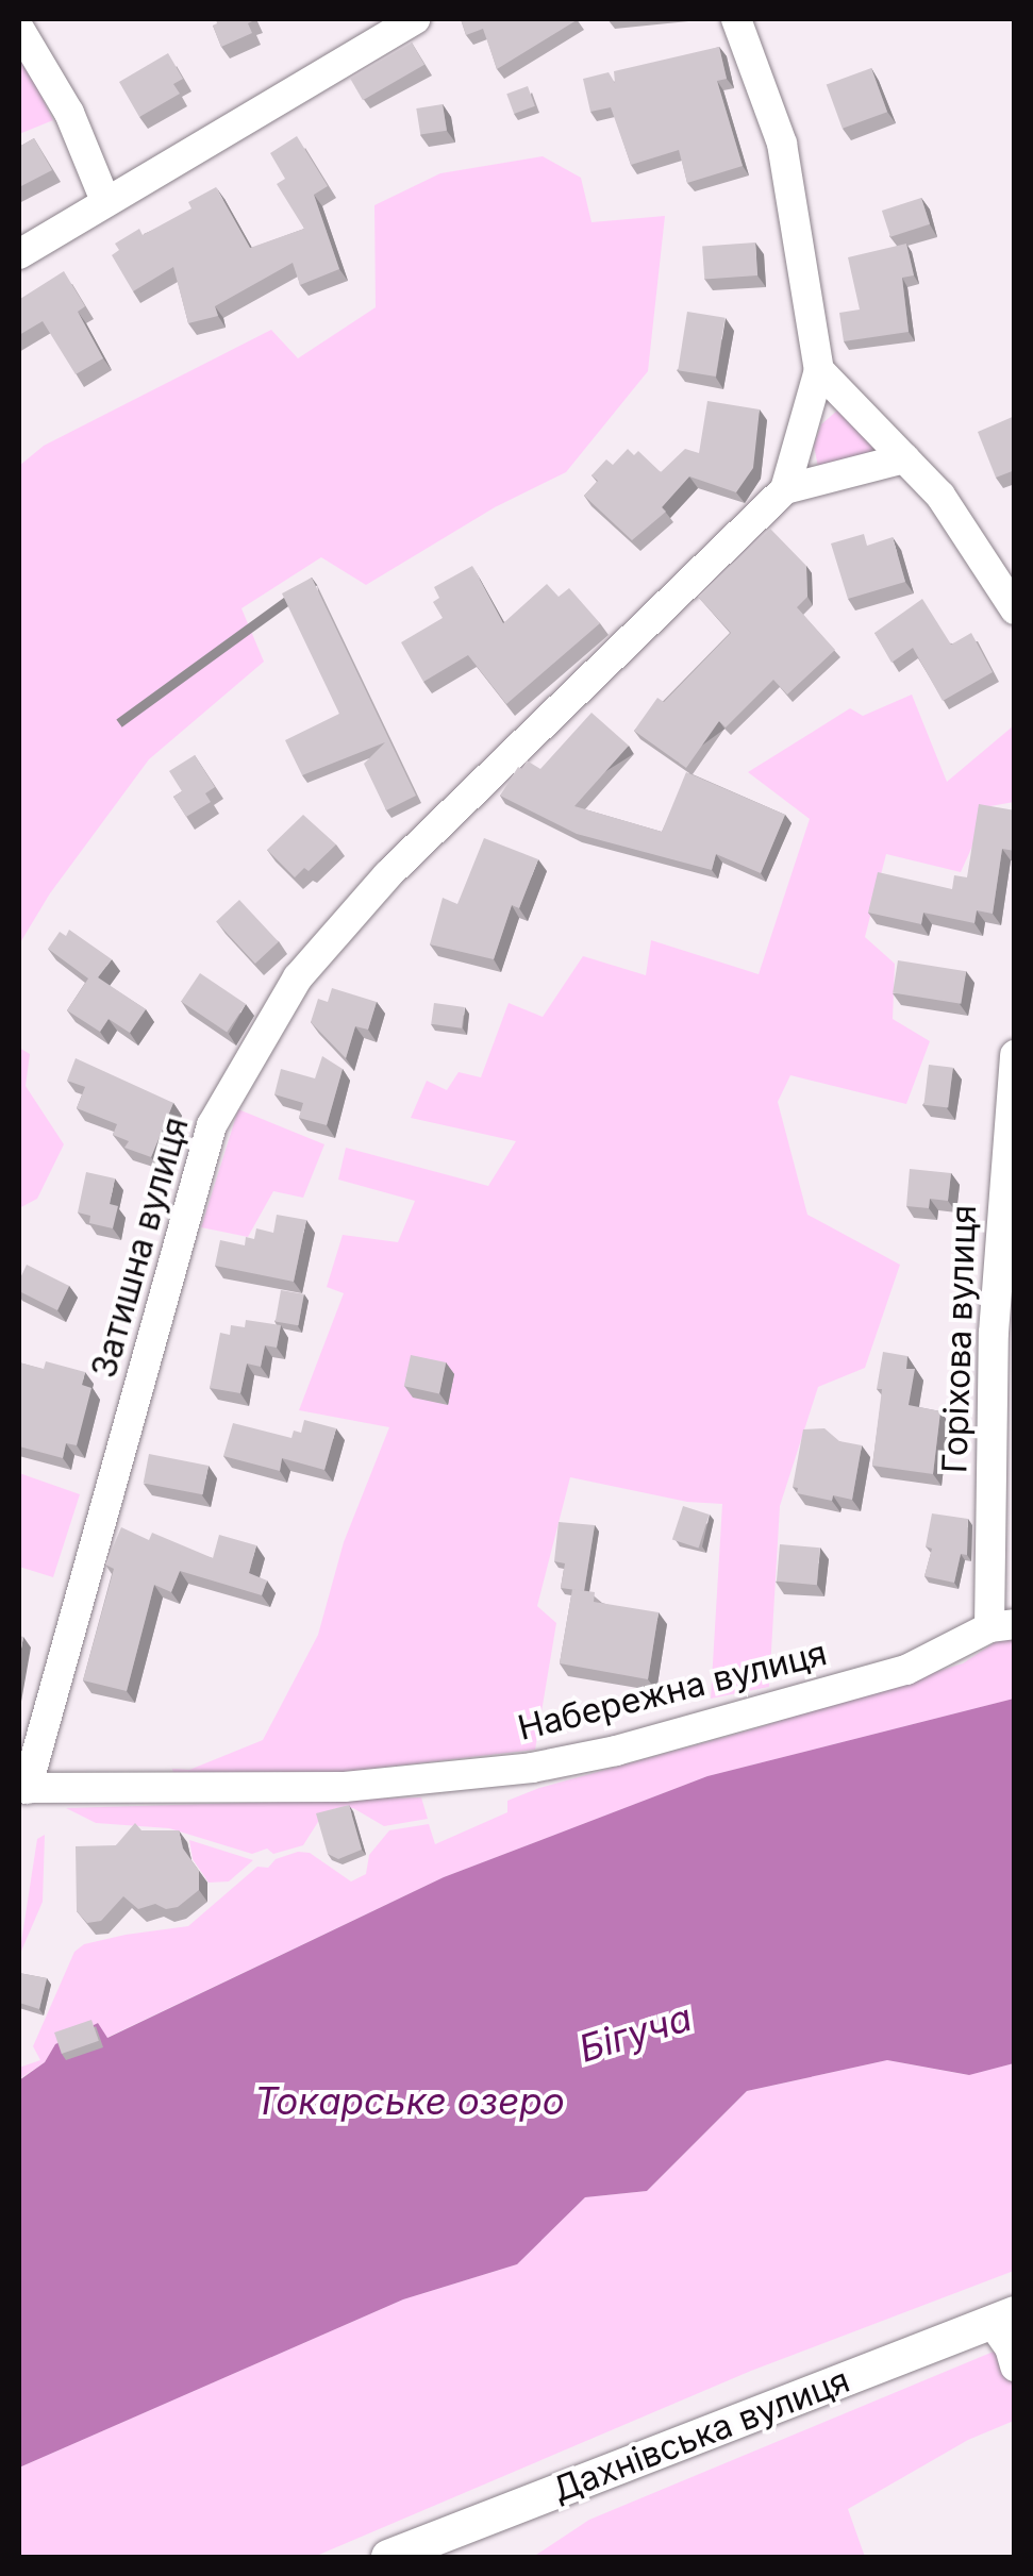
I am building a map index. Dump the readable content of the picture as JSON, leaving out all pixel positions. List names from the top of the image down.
{
  "streets": {
    "street": [
      "Затишна вулиця",
      "Горіхова вулиця",
      "Набережна вулиця",
      "Дахнівська вулиця"
    ]
  },
  "crossings": [
    ["Затишна вулиця", "Набережна вулиця"],
    ["Горіхова вулиця", "Набережна вулиця"]
  ],
  "water": ["Бігуча", "Токарське озеро"]
}
